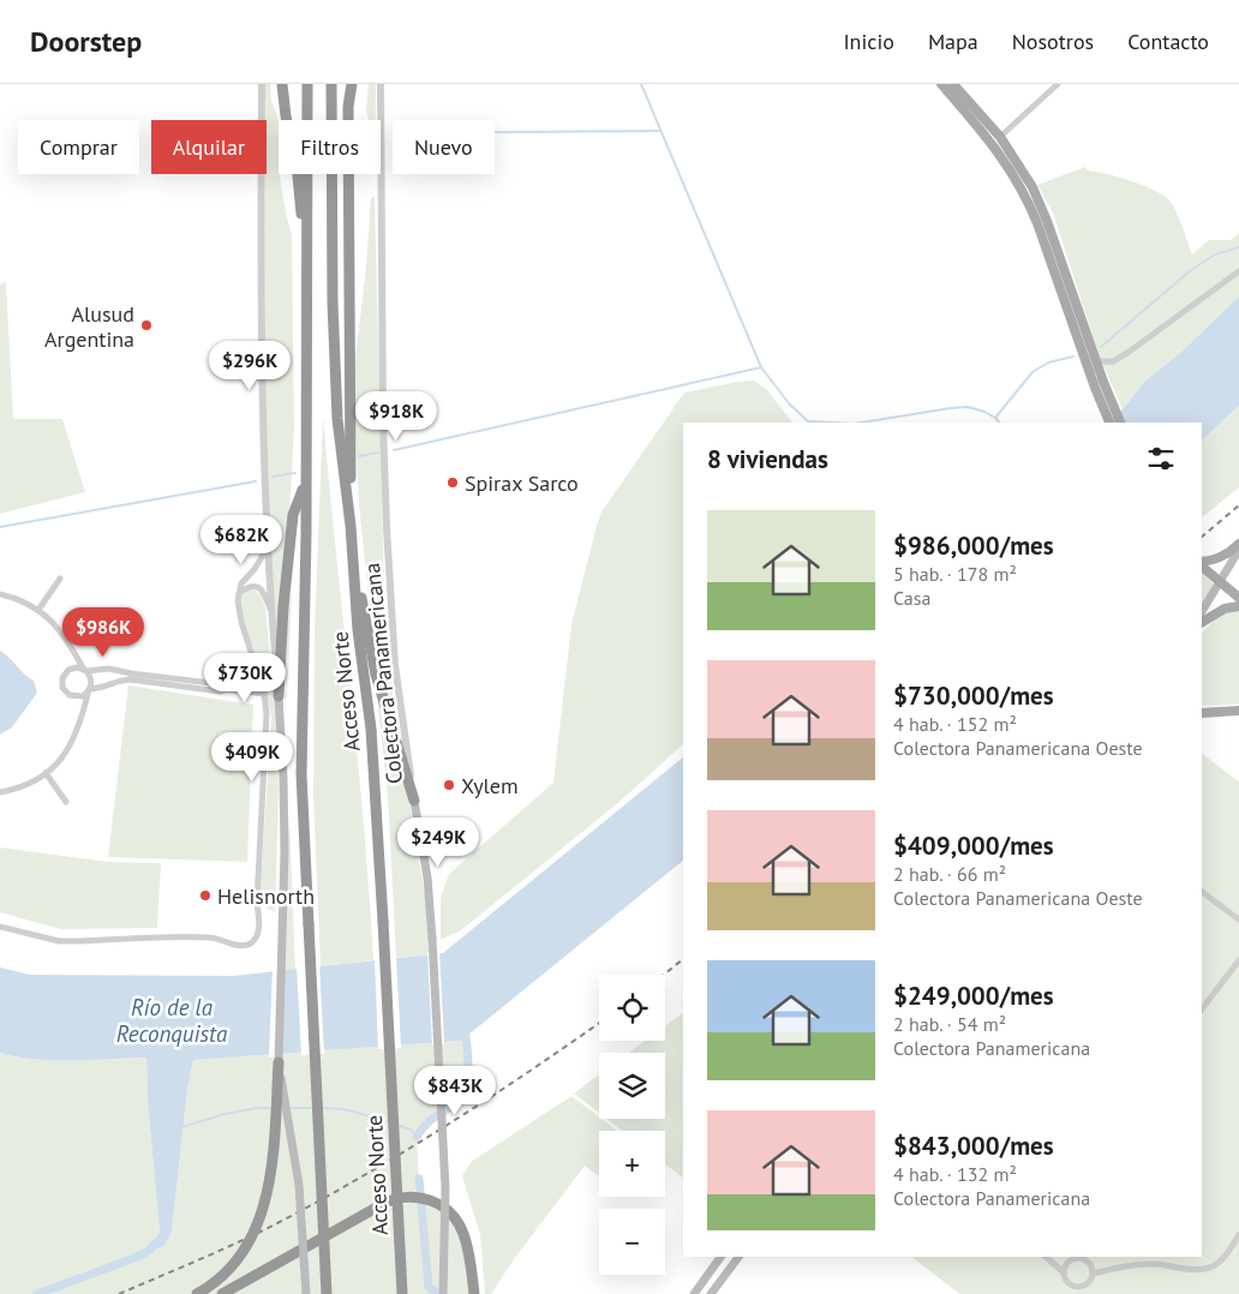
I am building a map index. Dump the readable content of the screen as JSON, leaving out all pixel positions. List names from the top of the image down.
{
  "streets": {
    "highway": ["Acceso Norte"],
    "main road": ["Colectora Panamericana"]
  },
  "water": ["Río de la Reconquista"],
  "places": [
    "Alusud Argentina",
    "Spirax Sarco",
    "Xylem",
    "Helisnorth"
  ],
  "page": {
    "header": "Doorstep",
    "nav": [
      "Inicio",
      "Mapa",
      "Nosotros",
      "Contacto"
    ],
    "chip": [
      "Comprar",
      "Alquilar",
      "Filtros",
      "Nuevo"
    ],
    "price": [
      "$296K",
      "$918K",
      "$682K",
      "$986K",
      "$730K",
      "$409K",
      "$249K",
      "$843K"
    ],
    "heading": "8 viviendas",
    "list": [
      {
        "name": "$986,000/mes",
        "note": "5 hab. · 178 m² · Casa"
      },
      {
        "name": "$730,000/mes",
        "note": "4 hab. · 152 m² · Colectora Panamericana Oeste"
      },
      {
        "name": "$409,000/mes",
        "note": "2 hab. · 66 m² · Colectora Panamericana Oeste"
      },
      {
        "name": "$249,000/mes",
        "note": "2 hab. · 54 m² · Colectora Panamericana"
      },
      {
        "name": "$843,000/mes",
        "note": "4 hab. · 132 m² · Colectora Panamericana"
      }
    ],
    "map_buttons": ["+", "−"]
  }
}
